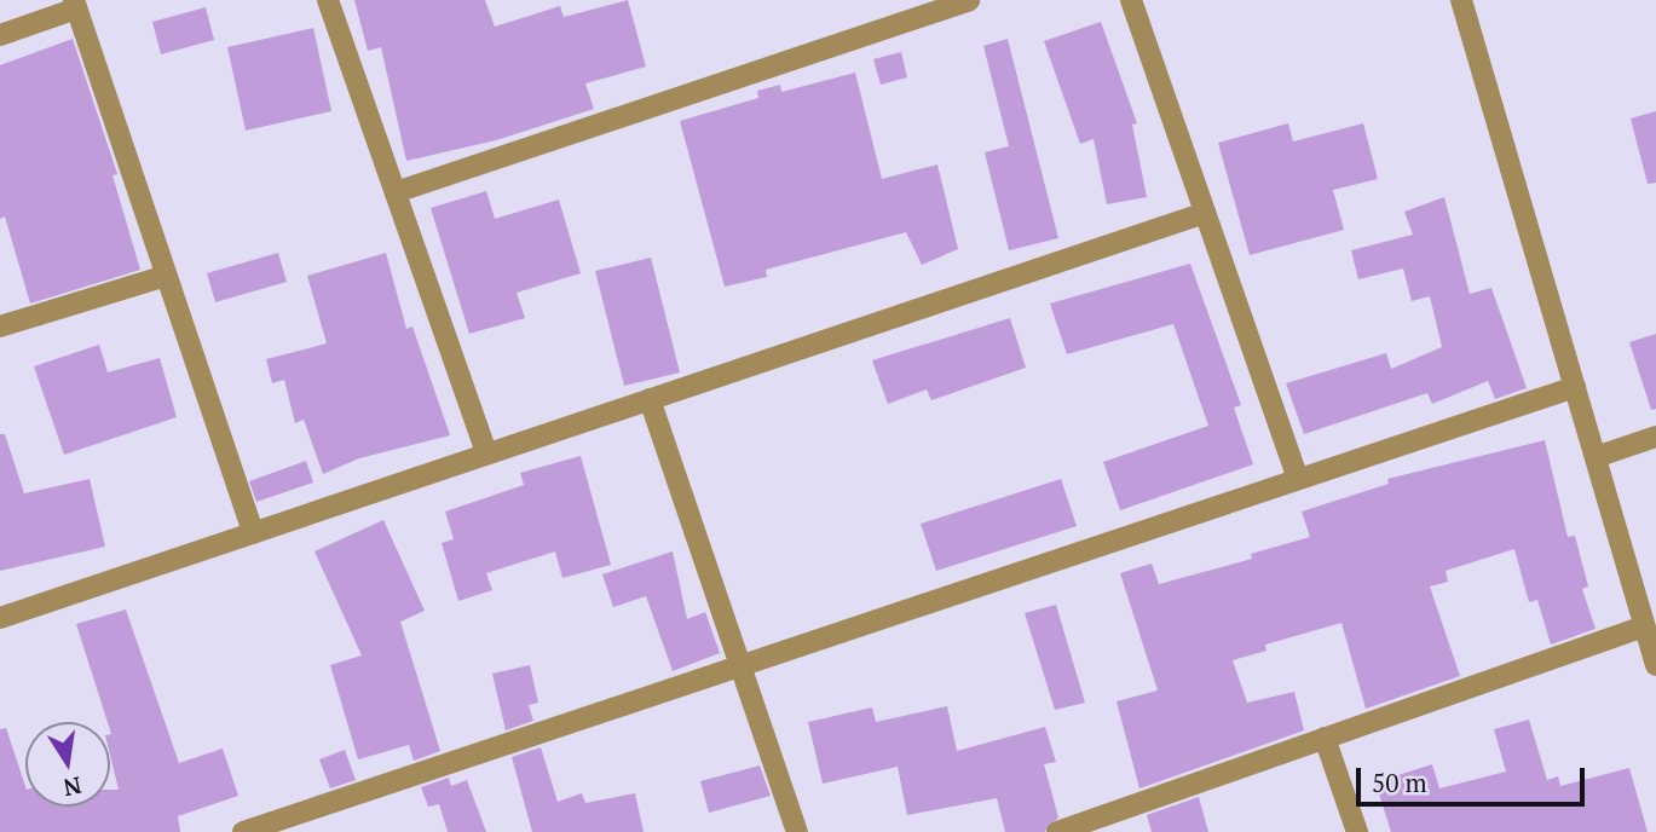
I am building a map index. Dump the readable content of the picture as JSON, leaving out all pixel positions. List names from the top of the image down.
{
  "scale_bar": "50 m",
  "north": "bottom"
}
